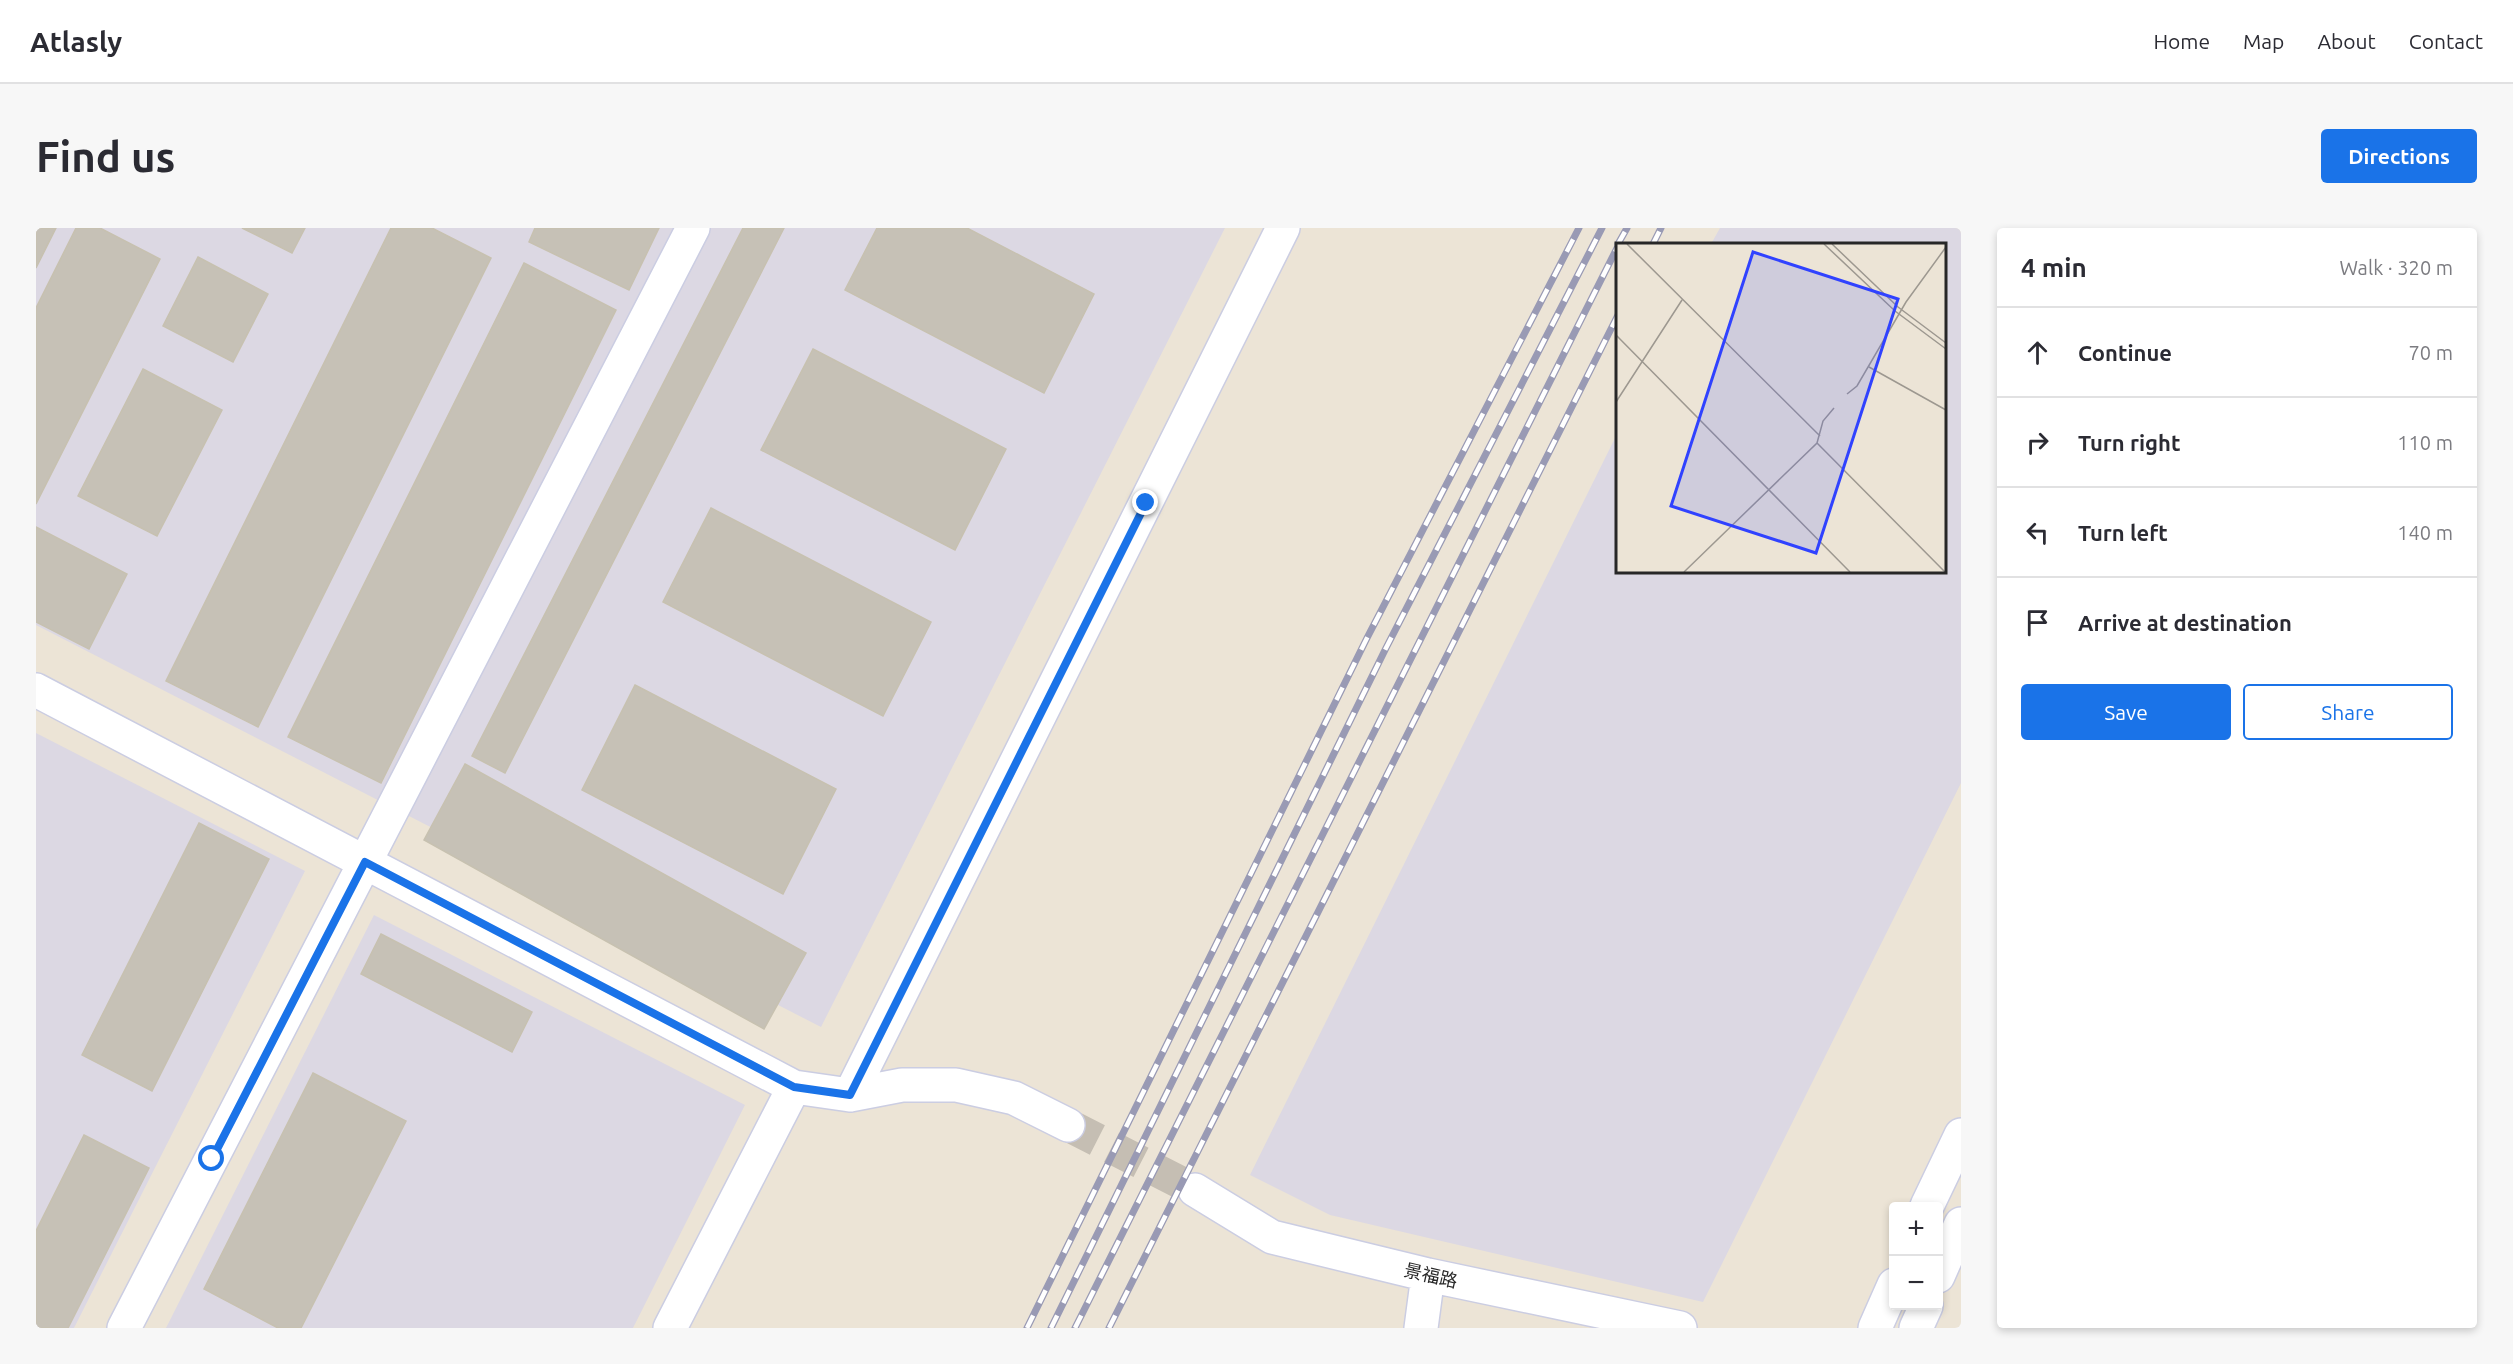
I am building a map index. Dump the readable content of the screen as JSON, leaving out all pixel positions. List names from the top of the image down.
{
  "streets": {
    "street": ["景福路"]
  },
  "page": {
    "header": "Atlasly",
    "nav": [
      "Home",
      "Map",
      "About",
      "Contact"
    ],
    "buttons": [
      "Directions",
      ["Save", "Share"]
    ],
    "title": "Find us",
    "heading": ["4 min", "Walk · 320 m"],
    "list": [
      ["Continue", "70 m"],
      ["Turn right", "110 m"],
      ["Turn left", "140 m"],
      "Arrive at destination"
    ],
    "map_buttons": ["+", "−"]
  }
}
